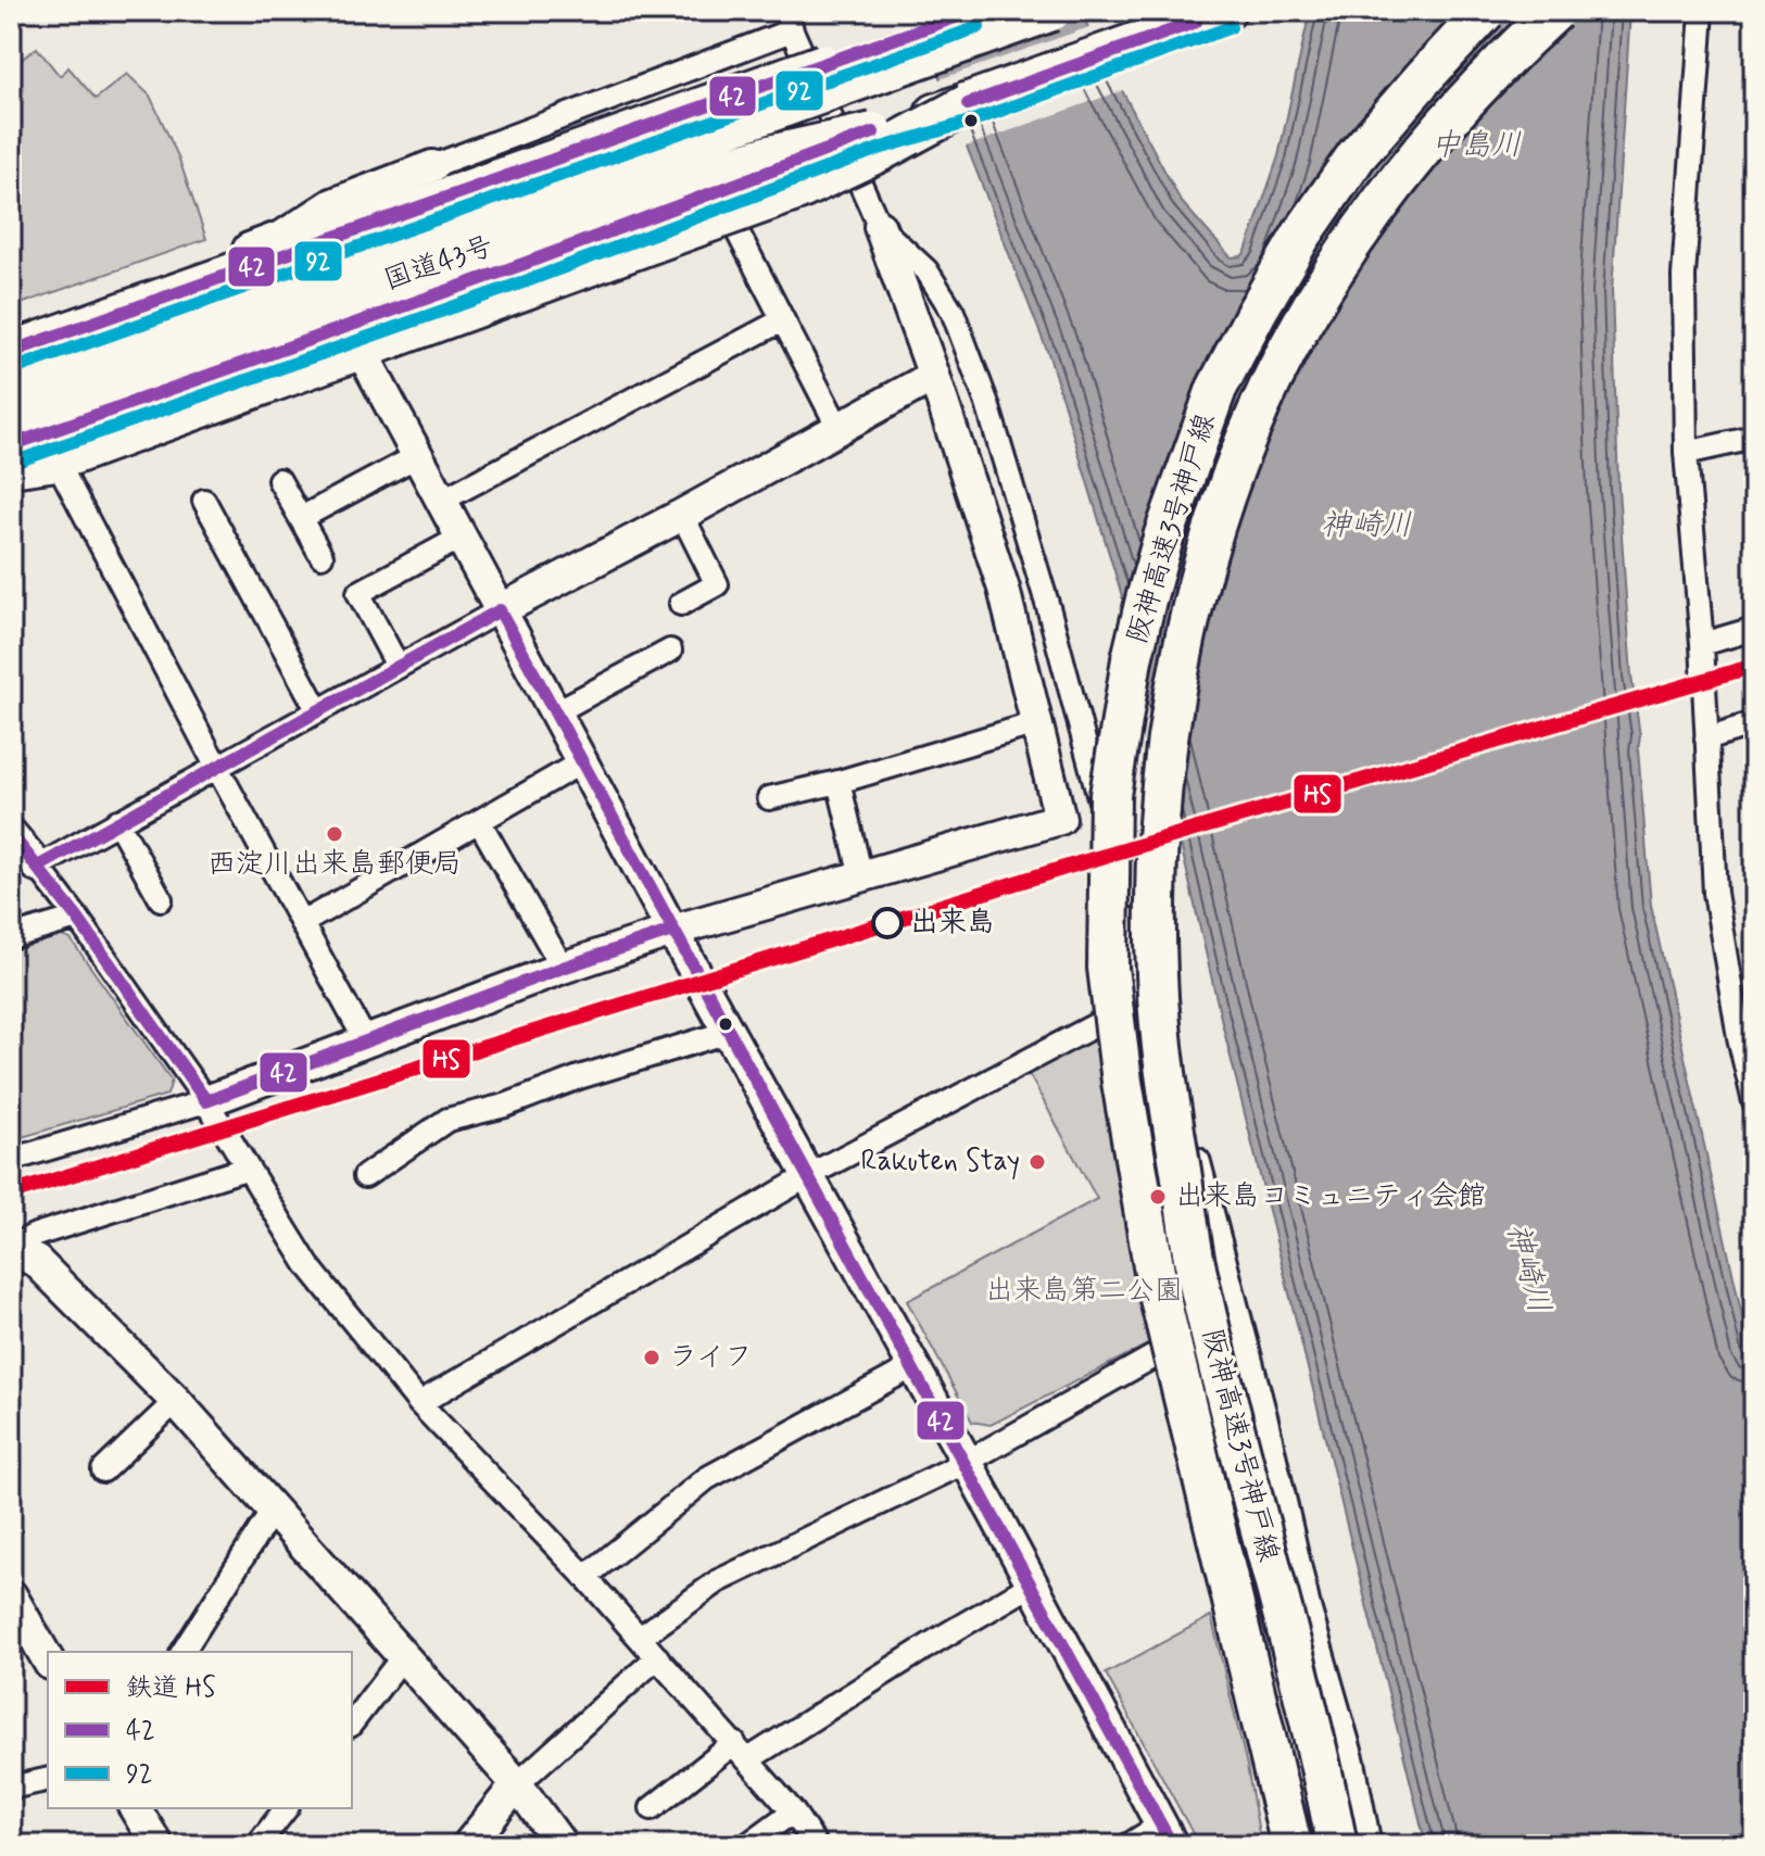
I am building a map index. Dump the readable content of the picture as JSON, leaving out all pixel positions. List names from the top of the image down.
{
  "streets": {
    "highway": ["国道43号", "阪神高速3号神戸線"]
  },
  "water": ["中島川", "神崎川"],
  "parks": ["出来島第二公園"],
  "places": [
    "西淀川出来島郵便局",
    "出来島",
    "Rakuten Stay",
    "出来島コミュニティ会館",
    "ライフ"
  ],
  "lines": ["transit line 42", "transit line 92", "rail line HS"],
  "legend": ["鉄道 HS", "42", "92"]
}
